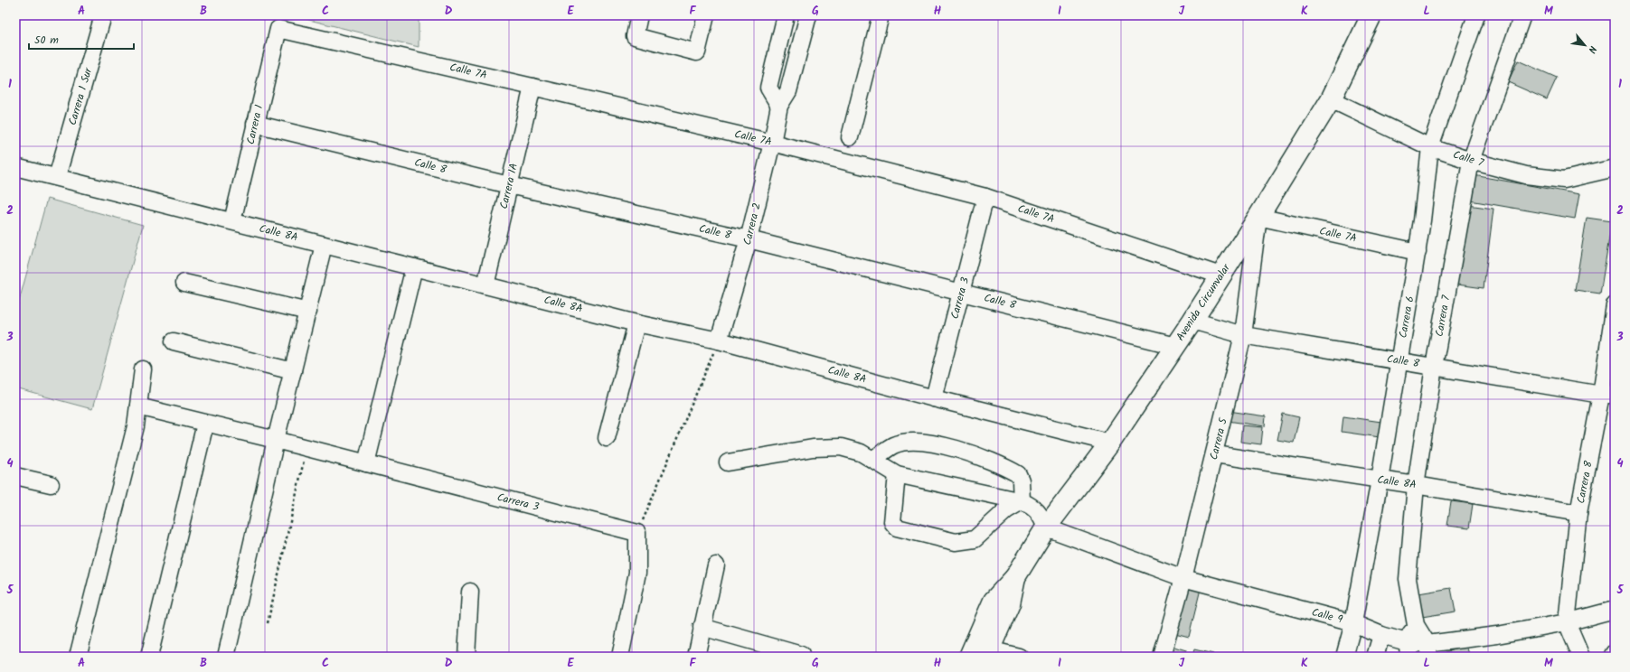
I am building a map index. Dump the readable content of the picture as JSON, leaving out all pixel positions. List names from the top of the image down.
{
  "streets": {
    "main road": ["Avenida Circunvalar"],
    "street": [
      "Calle 7A",
      "Carrera 1 Sur",
      "Carrera 1",
      "Calle 7",
      "Calle 8",
      "Carrera 1A",
      "Carrera 2",
      "Calle 8A",
      "Carrera 3",
      "Carrera 7",
      "Carrera 6",
      "Carrera 5",
      "Carrera 8",
      "Calle 9"
    ]
  },
  "crossings": [
    ["Calle 7A", "Carrera 1"],
    ["Calle 7A", "Carrera 1A"],
    ["Calle 7A", "Carrera 2"],
    ["Calle 7A", "Carrera 3"],
    ["Calle 7A", "Avenida Circunvalar"],
    ["Calle 7A", "Carrera 6"],
    ["Calle 7A", "Carrera 5"],
    ["Carrera 1 Sur", "Calle 8A"],
    ["Carrera 1", "Calle 8"],
    ["Carrera 1", "Calle 8A"],
    ["Calle 7", "Avenida Circunvalar"],
    ["Calle 7", "Carrera 7"],
    ["Calle 7", "Carrera 6"],
    ["Calle 8", "Carrera 1A"],
    ["Calle 8", "Carrera 2"],
    ["Calle 8", "Carrera 3"],
    ["Calle 8", "Avenida Circunvalar"],
    ["Calle 8", "Carrera 7"],
    ["Calle 8", "Carrera 6"],
    ["Calle 8", "Carrera 5"],
    ["Calle 8", "Carrera 8"],
    ["Carrera 1A", "Calle 8A"],
    ["Carrera 2", "Calle 8A"],
    ["Calle 8A", "Carrera 3"],
    ["Calle 8A", "Avenida Circunvalar"],
    ["Calle 8A", "Carrera 7"],
    ["Calle 8A", "Carrera 6"],
    ["Calle 8A", "Carrera 5"],
    ["Calle 8A", "Carrera 8"],
    ["Avenida Circunvalar", "Carrera 5"],
    ["Avenida Circunvalar", "Calle 9"],
    ["Carrera 7", "Calle 9"],
    ["Carrera 6", "Calle 9"],
    ["Carrera 5", "Calle 9"],
    ["Carrera 8", "Calle 9"]
  ],
  "scale_bar": "50 m",
  "north": "bottom right",
  "grid": {
    "columns": [
      "A",
      "B",
      "C",
      "D",
      "E",
      "F",
      "G",
      "H",
      "I",
      "J",
      "K",
      "L",
      "M"
    ],
    "rows": [
      "1",
      "2",
      "3",
      "4",
      "5"
    ]
  }
}
